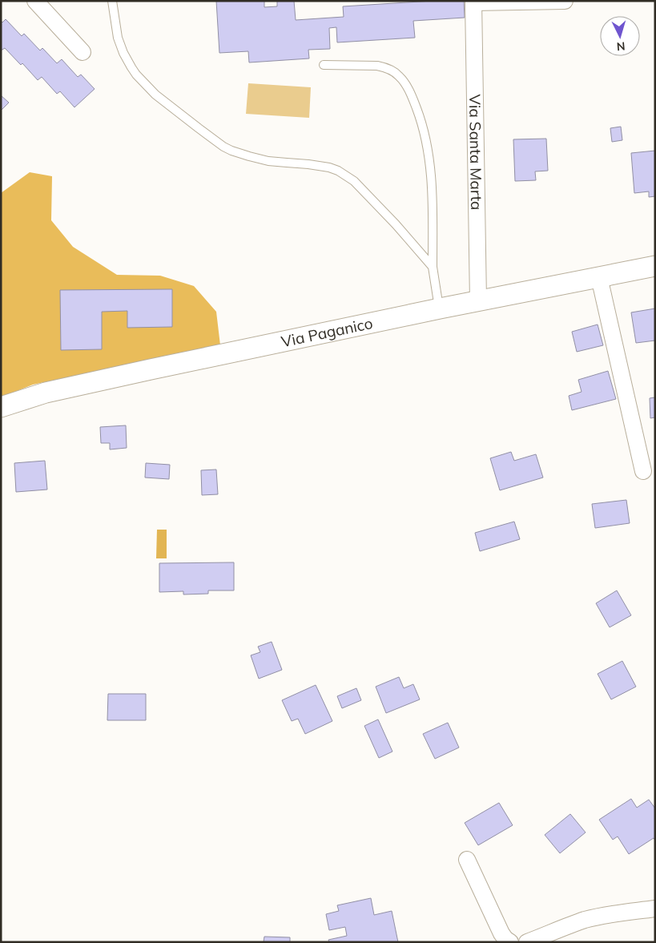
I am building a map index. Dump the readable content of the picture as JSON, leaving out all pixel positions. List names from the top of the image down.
{
  "streets": {
    "street": ["Via Santa Marta", "Via Paganico"]
  },
  "crossings": [
    ["Via Santa Marta", "Via Paganico"]
  ],
  "north": "bottom"
}
